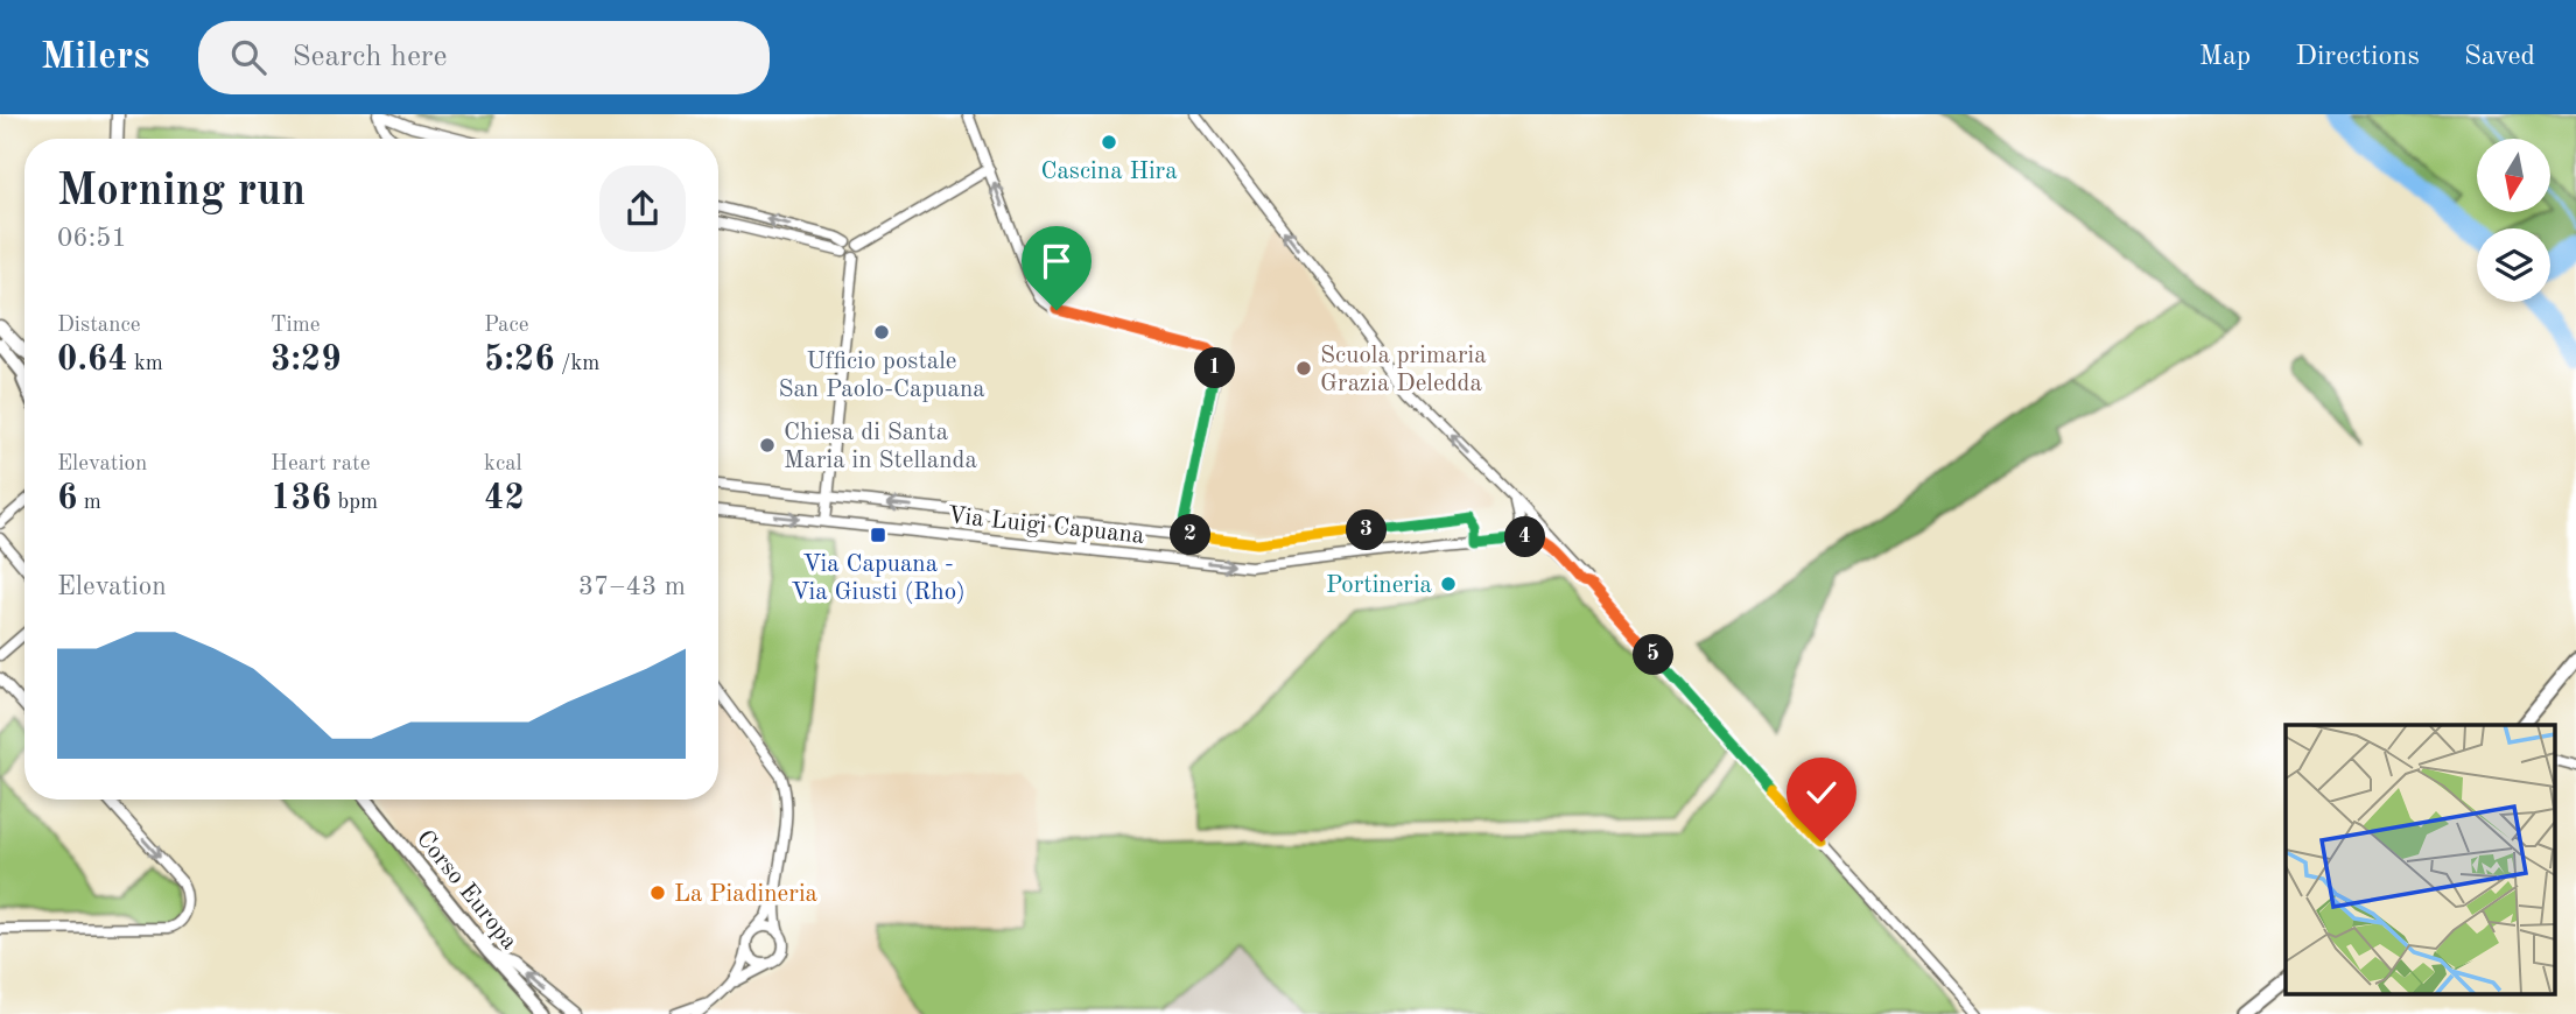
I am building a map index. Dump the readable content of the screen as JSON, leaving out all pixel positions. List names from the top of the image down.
{
  "streets": {
    "main road": ["Corso Europa"],
    "street": ["Via Luigi Capuana"]
  },
  "places": {
    "other": [
      "Cascina Hira",
      "Ufficio postale San Paolo-Capuana",
      "Scuola primaria Grazia Deledda",
      "Chiesa di Santa Maria in Stellanda",
      "Portineria",
      "La Piadineria"
    ],
    "transit": ["Via Capuana - Via Giusti (Rho)"]
  },
  "north": "bottom",
  "page": {
    "header": "Milers",
    "search": "Search here",
    "nav": ["Map", "Directions", "Saved"],
    "heading": ["Morning run", "06:51"],
    "stats": [
      ["Distance", "0.64 km"],
      ["Time", "3:29"],
      ["Pace", "5:26 /km"],
      ["Elevation", "6 m"],
      ["Heart rate", "136 bpm"],
      ["kcal", "42"]
    ],
    "pins": [
      "1",
      "3",
      "2",
      "4",
      "5"
    ],
    "chart": ["Elevation", "37–43 m"]
  }
}
